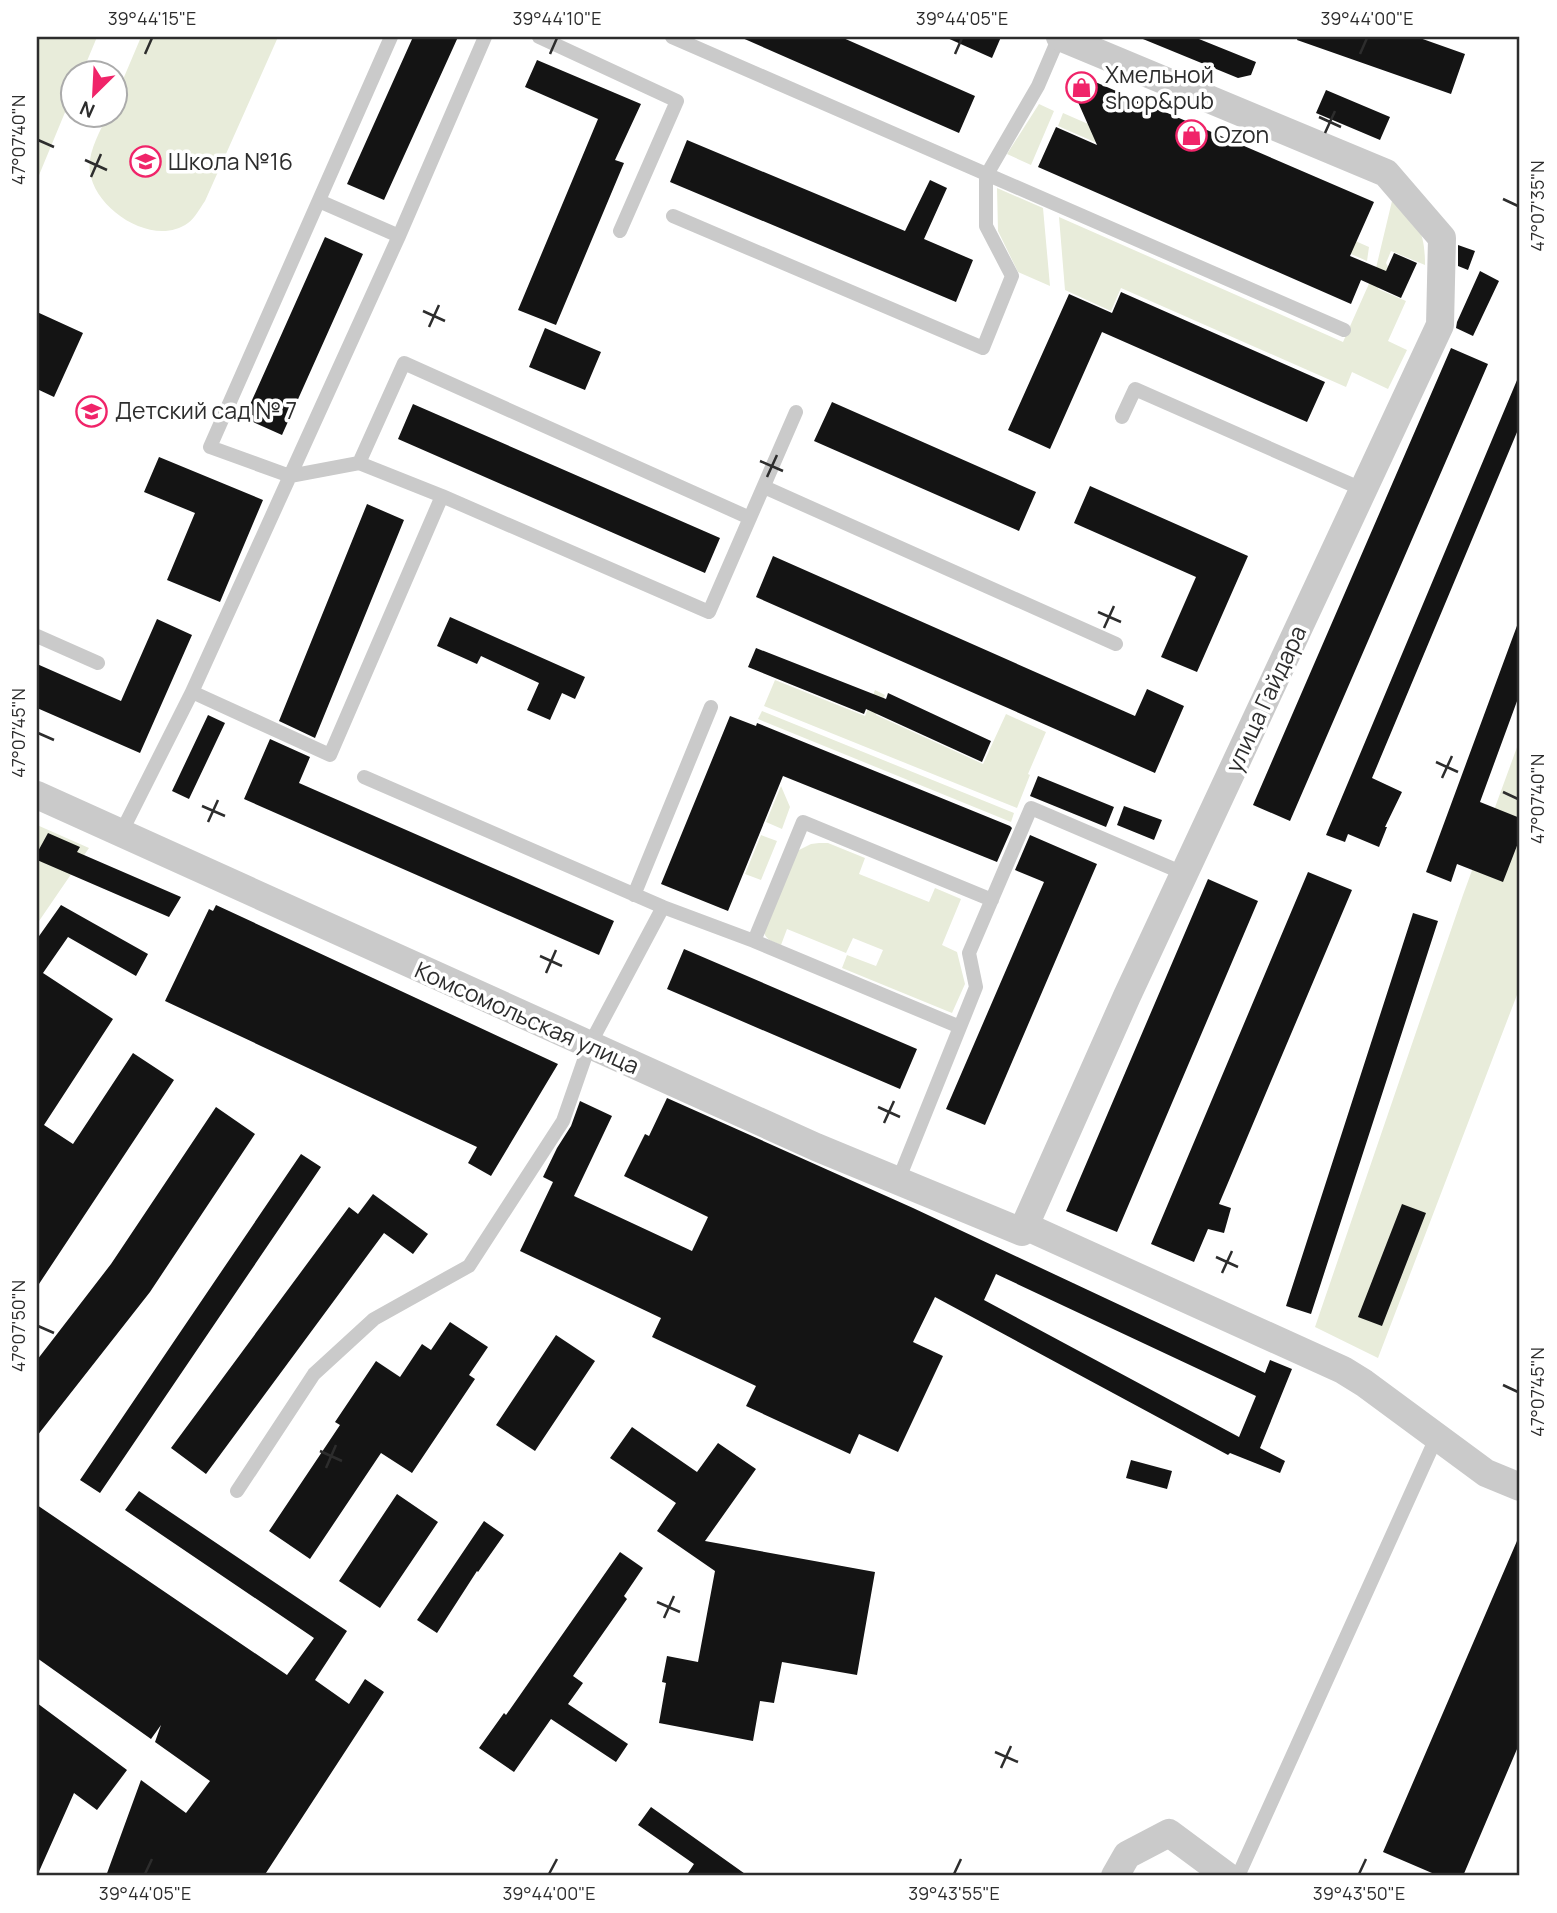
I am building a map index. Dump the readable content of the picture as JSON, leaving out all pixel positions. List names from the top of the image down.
{
  "streets": {
    "street": ["улица Гайдара", "Комсомольская улица"]
  },
  "crossings": [
    ["улица Гайдара", "Комсомольская улица"]
  ],
  "places": {
    "shop": ["Хмельной shop&pub", "Ozon"],
    "school or university": ["Школа №16", "Детский сад № 7"]
  },
  "north": "bottom left",
  "coordinates": [
    "39°44'15\"E",
    "39°44'10\"E",
    "39°44'05\"E",
    "39°44'00\"E",
    "47°07'40\"N",
    "47°07'35\"N",
    "47°07'45\"N",
    "47°07'50\"N",
    "39°43'55\"E",
    "39°43'50\"E"
  ]
}
